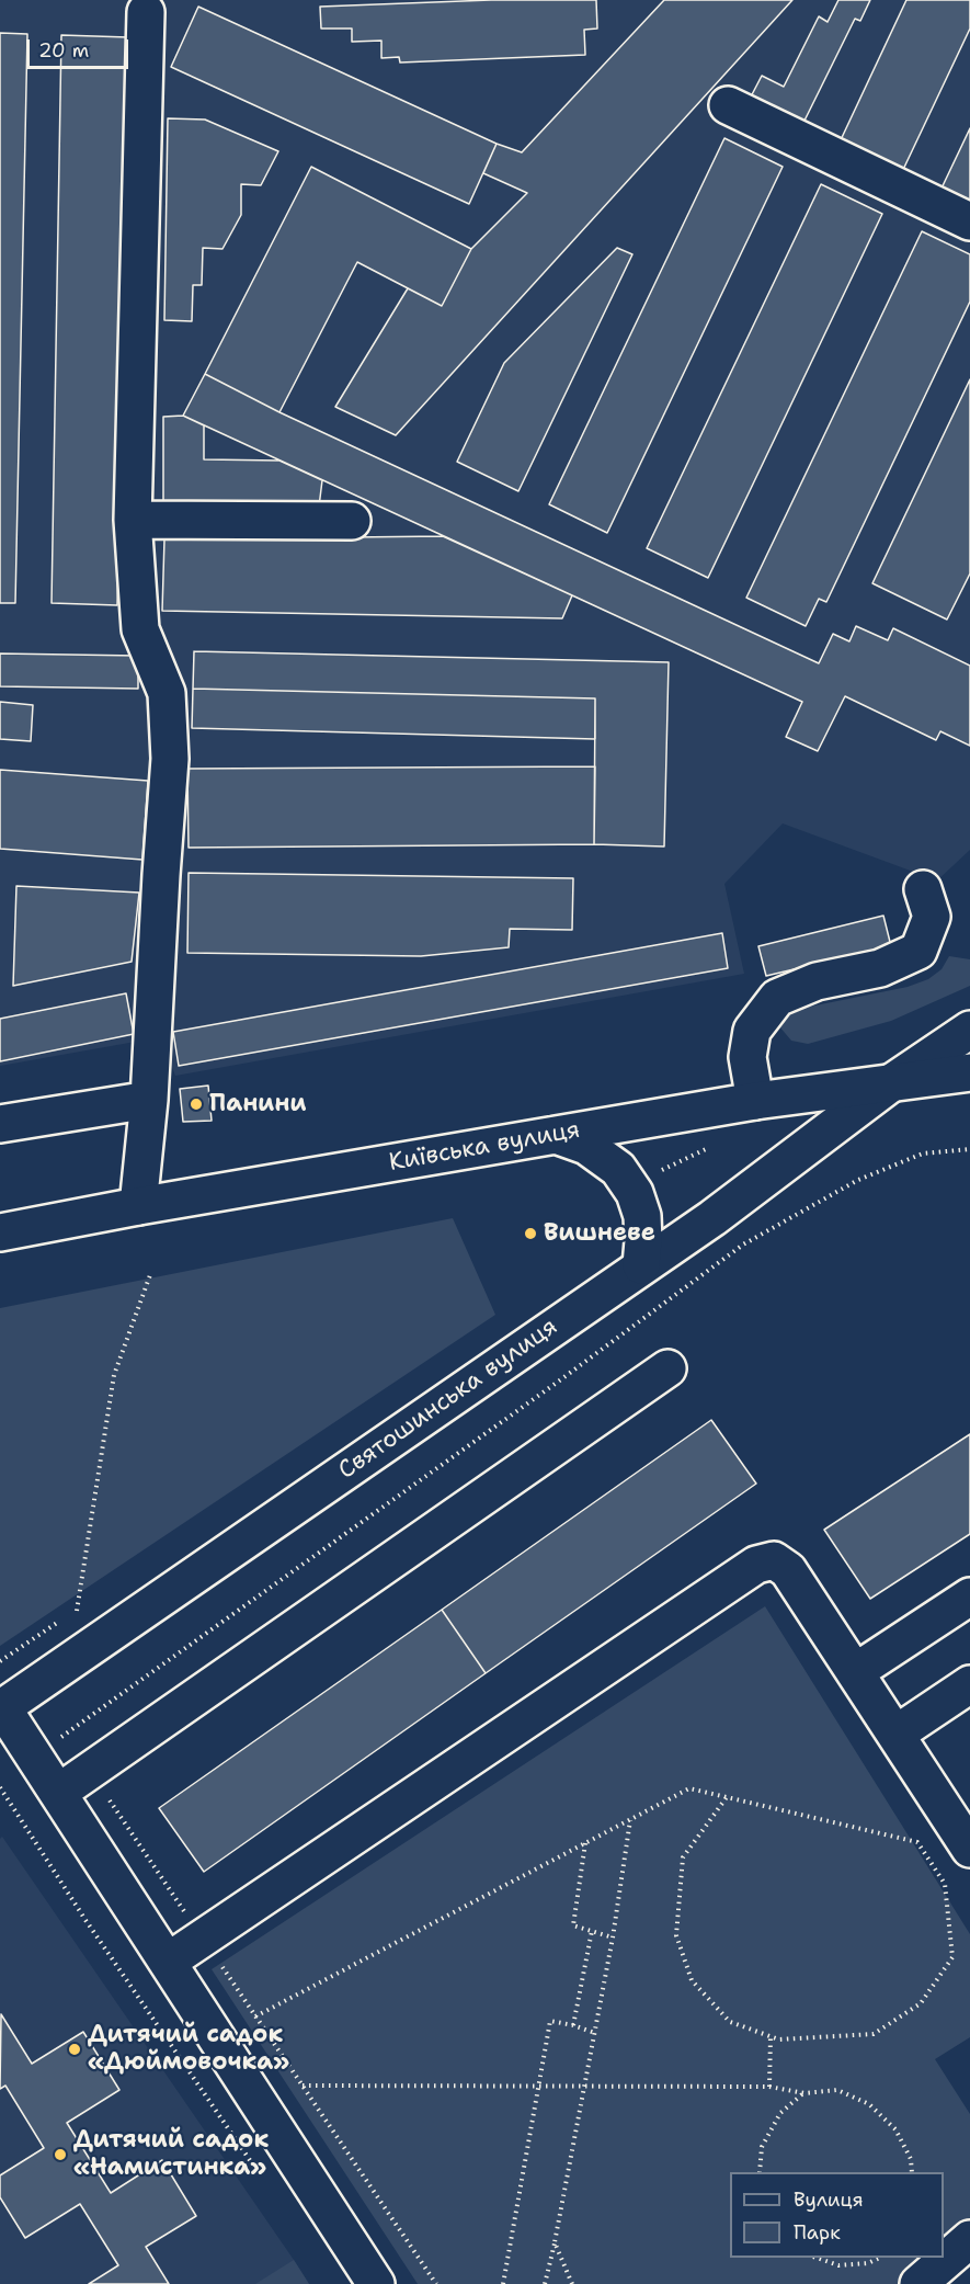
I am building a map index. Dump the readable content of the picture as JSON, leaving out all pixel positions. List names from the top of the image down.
{
  "streets": {
    "street": ["Київська вулиця", "Святошинська вулиця"]
  },
  "crossings": [
    ["Київська вулиця", "Святошинська вулиця"]
  ],
  "places": [
    "Панини",
    "Вишневе",
    "Дитячий садок «Дюймовочка»",
    "Дитячий садок «Намистинка»"
  ],
  "legend": ["Вулиця", "Парк"],
  "scale_bar": "20 m"
}
